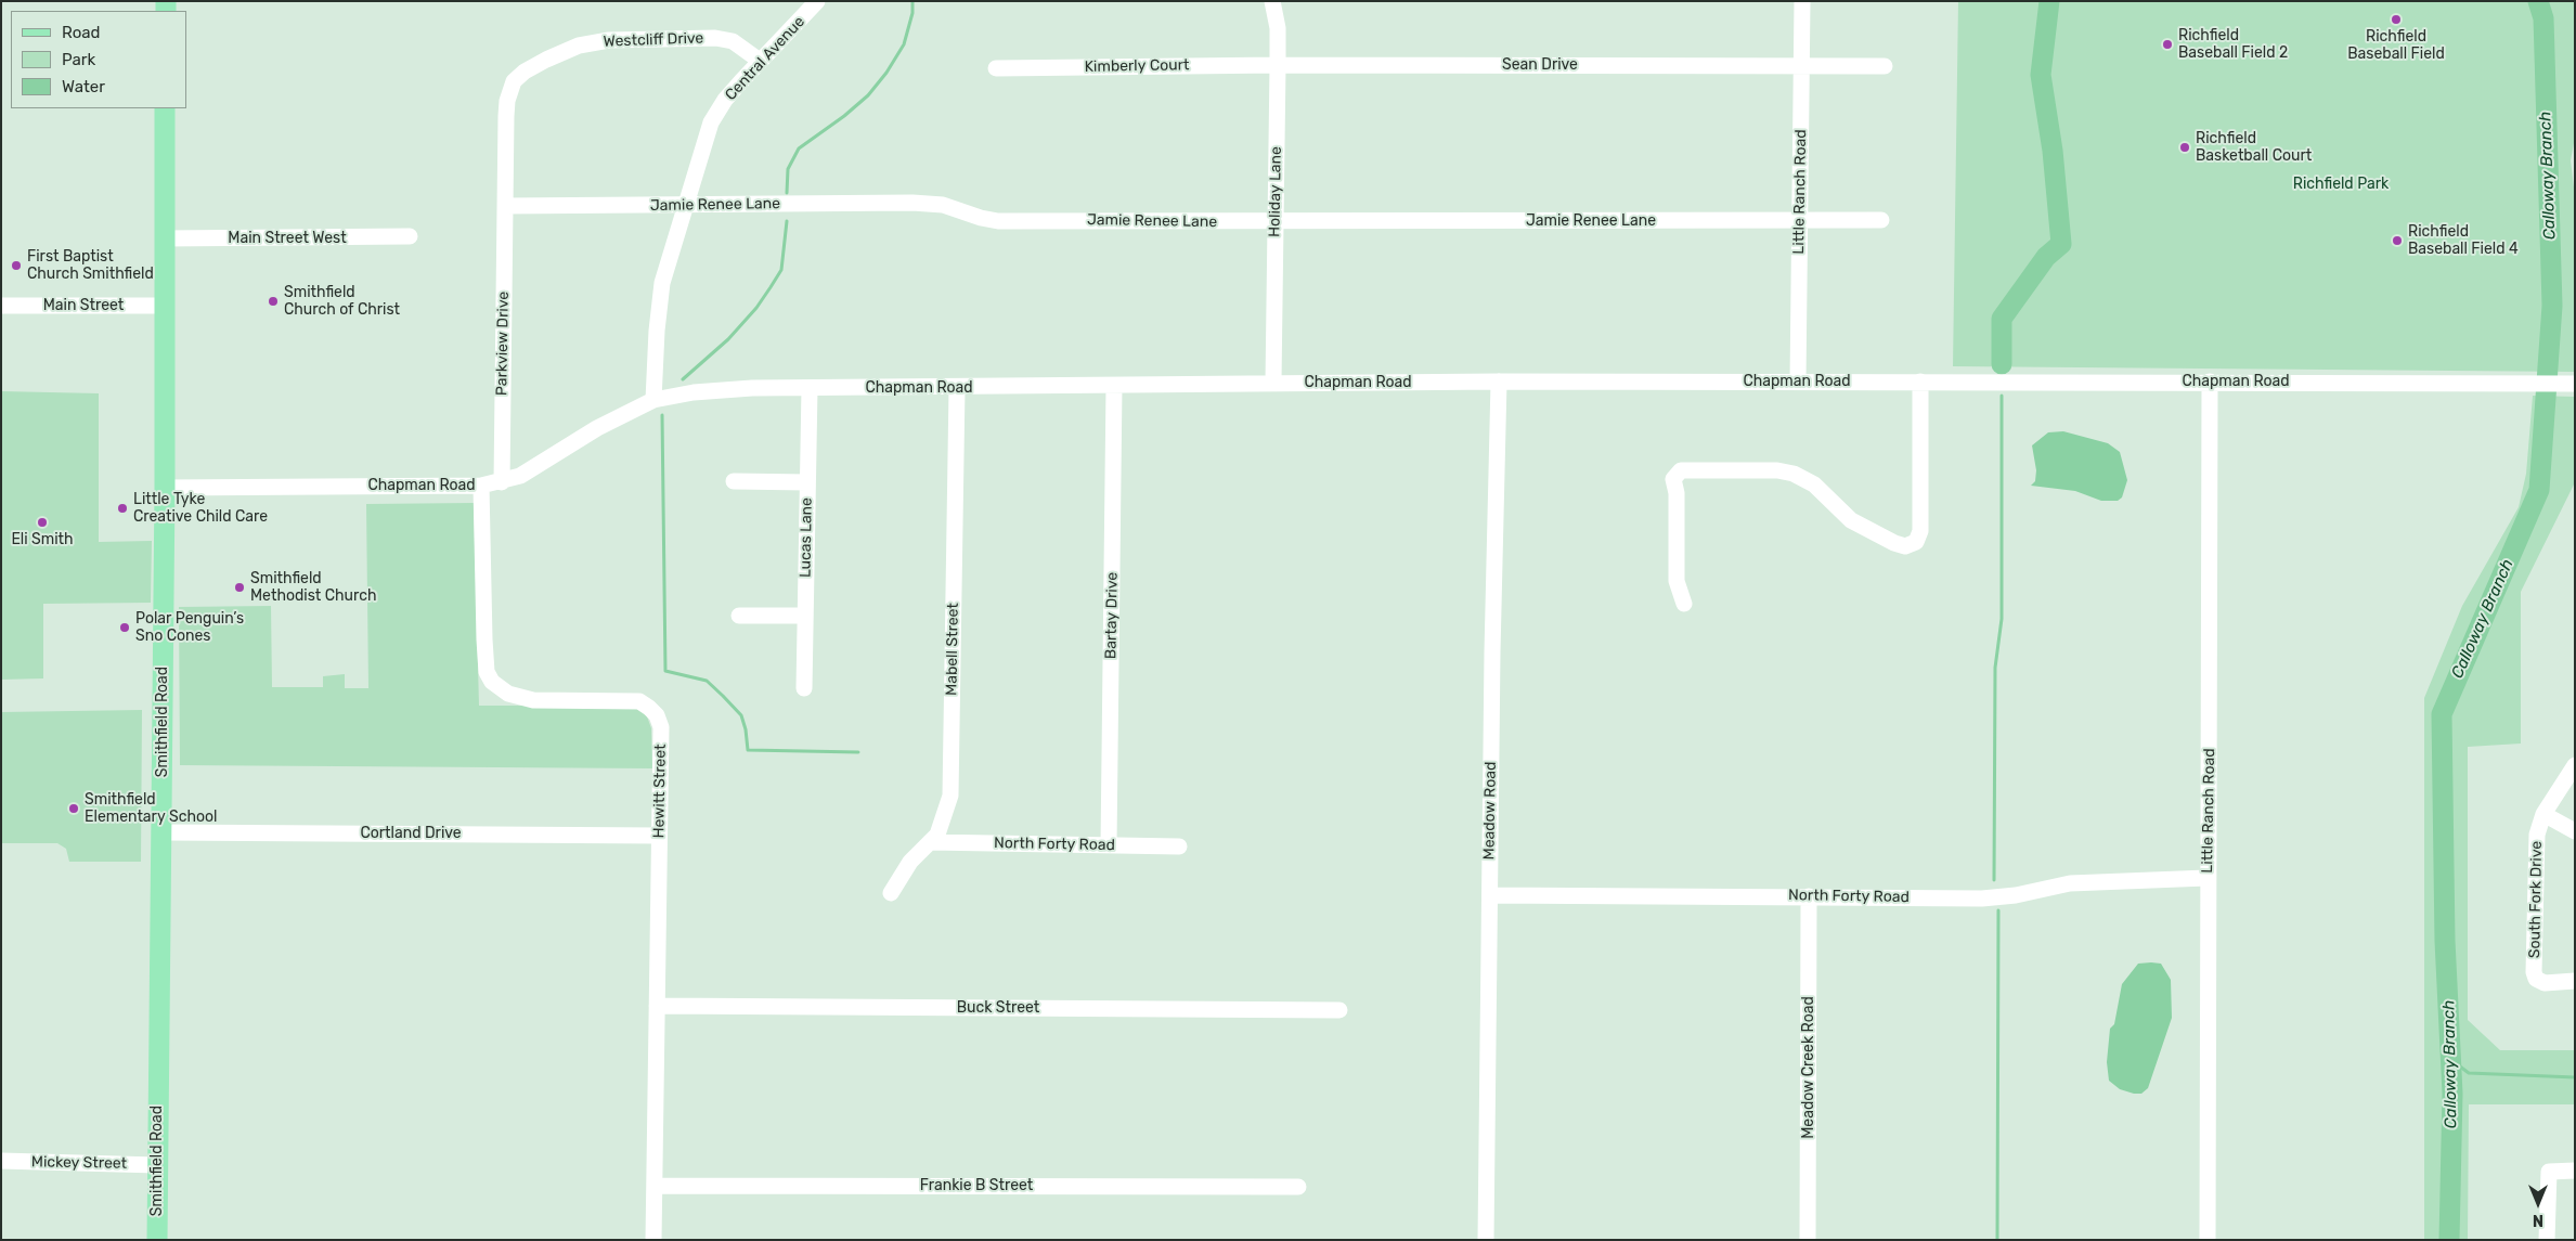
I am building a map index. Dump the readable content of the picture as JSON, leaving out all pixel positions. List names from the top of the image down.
{
  "streets": {
    "main road": ["Smithfield Road"],
    "street": [
      "Westcliff Drive",
      "Central Avenue",
      "Sean Drive",
      "Kimberly Court",
      "Holiday Lane",
      "Little Ranch Road",
      "Jamie Renee Lane",
      "Main Street West",
      "Main Street",
      "Parkview Drive",
      "Chapman Road",
      "Lucas Lane",
      "Bartay Drive",
      "Mabell Street",
      "Hewitt Street",
      "Meadow Road",
      "Cortland Drive",
      "North Forty Road",
      "South Fork Drive",
      "Buck Street",
      "Meadow Creek Road",
      "Mickey Street",
      "Frankie B Street"
    ]
  },
  "crossings": [
    ["Westcliff Drive", "Central Avenue"],
    ["Westcliff Drive", "Jamie Renee Lane"],
    ["Westcliff Drive", "Parkview Drive"],
    ["Central Avenue", "Jamie Renee Lane"],
    ["Central Avenue", "Chapman Road"],
    ["Sean Drive", "Kimberly Court"],
    ["Sean Drive", "Holiday Lane"],
    ["Sean Drive", "Little Ranch Road"],
    ["Kimberly Court", "Holiday Lane"],
    ["Holiday Lane", "Jamie Renee Lane"],
    ["Holiday Lane", "Chapman Road"],
    ["Little Ranch Road", "Jamie Renee Lane"],
    ["Little Ranch Road", "Chapman Road"],
    ["Little Ranch Road", "North Forty Road"],
    ["Jamie Renee Lane", "Parkview Drive"],
    ["Main Street West", "Smithfield Road"],
    ["Main Street", "Smithfield Road"],
    ["Parkview Drive", "Chapman Road"],
    ["Chapman Road", "Lucas Lane"],
    ["Chapman Road", "Bartay Drive"],
    ["Chapman Road", "Mabell Street"],
    ["Chapman Road", "Smithfield Road"],
    ["Chapman Road", "Hewitt Street"],
    ["Chapman Road", "Meadow Road"],
    ["Bartay Drive", "North Forty Road"],
    ["Mabell Street", "North Forty Road"],
    ["Smithfield Road", "Cortland Drive"],
    ["Smithfield Road", "Mickey Street"],
    ["Hewitt Street", "Cortland Drive"],
    ["Hewitt Street", "Buck Street"],
    ["Hewitt Street", "Frankie B Street"],
    ["Meadow Road", "North Forty Road"],
    ["North Forty Road", "Meadow Creek Road"]
  ],
  "water": ["Calloway Branch"],
  "parks": ["Richfield Park"],
  "places": [
    "Richfield Baseball Field",
    "Richfield Baseball Field 2",
    "Richfield Basketball Court",
    "Richfield Baseball Field 4",
    "First Baptist Church Smithfield",
    "Smithfield Church of Christ",
    "Little Tyke Creative Child Care",
    "Eli Smith",
    "Smithfield Methodist Church",
    "Polar Penguin’s Sno Cones",
    "Smithfield Elementary School"
  ],
  "legend": ["Road", "Park", "Water"],
  "north": "bottom"
}
